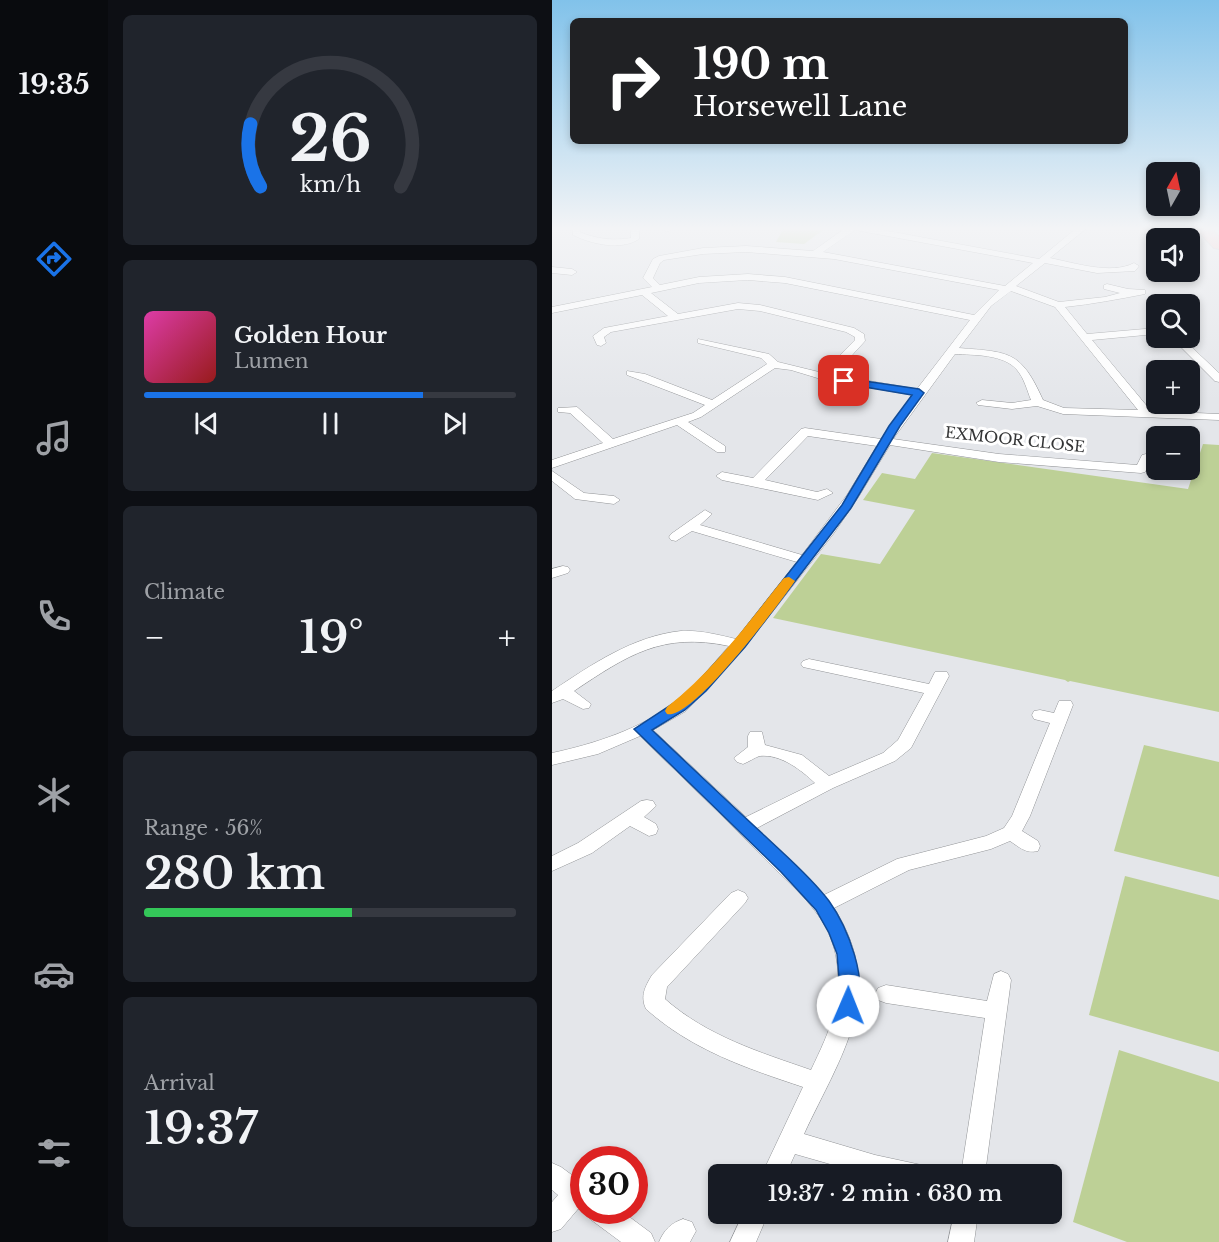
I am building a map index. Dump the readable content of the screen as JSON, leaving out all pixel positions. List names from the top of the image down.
{
  "streets": {
    "street": ["EXMOOR CLOSE"]
  },
  "north": "top",
  "page": {
    "tabs": "19:35",
    "turn": ["190 m", "Horsewell Lane"],
    "map_buttons": ["+", "−"],
    "song": ["Golden Hour", "Lumen"],
    "tile": [
      "Climate",
      ["Range · 56%", "280 km"],
      ["Arrival", "19:37"]
    ],
    "heat": ["−", "19°", "+"],
    "limit": "30",
    "trip": "19:37 · 2 min · 630 m",
    "gauge": ["26", "km/h"]
  }
}
